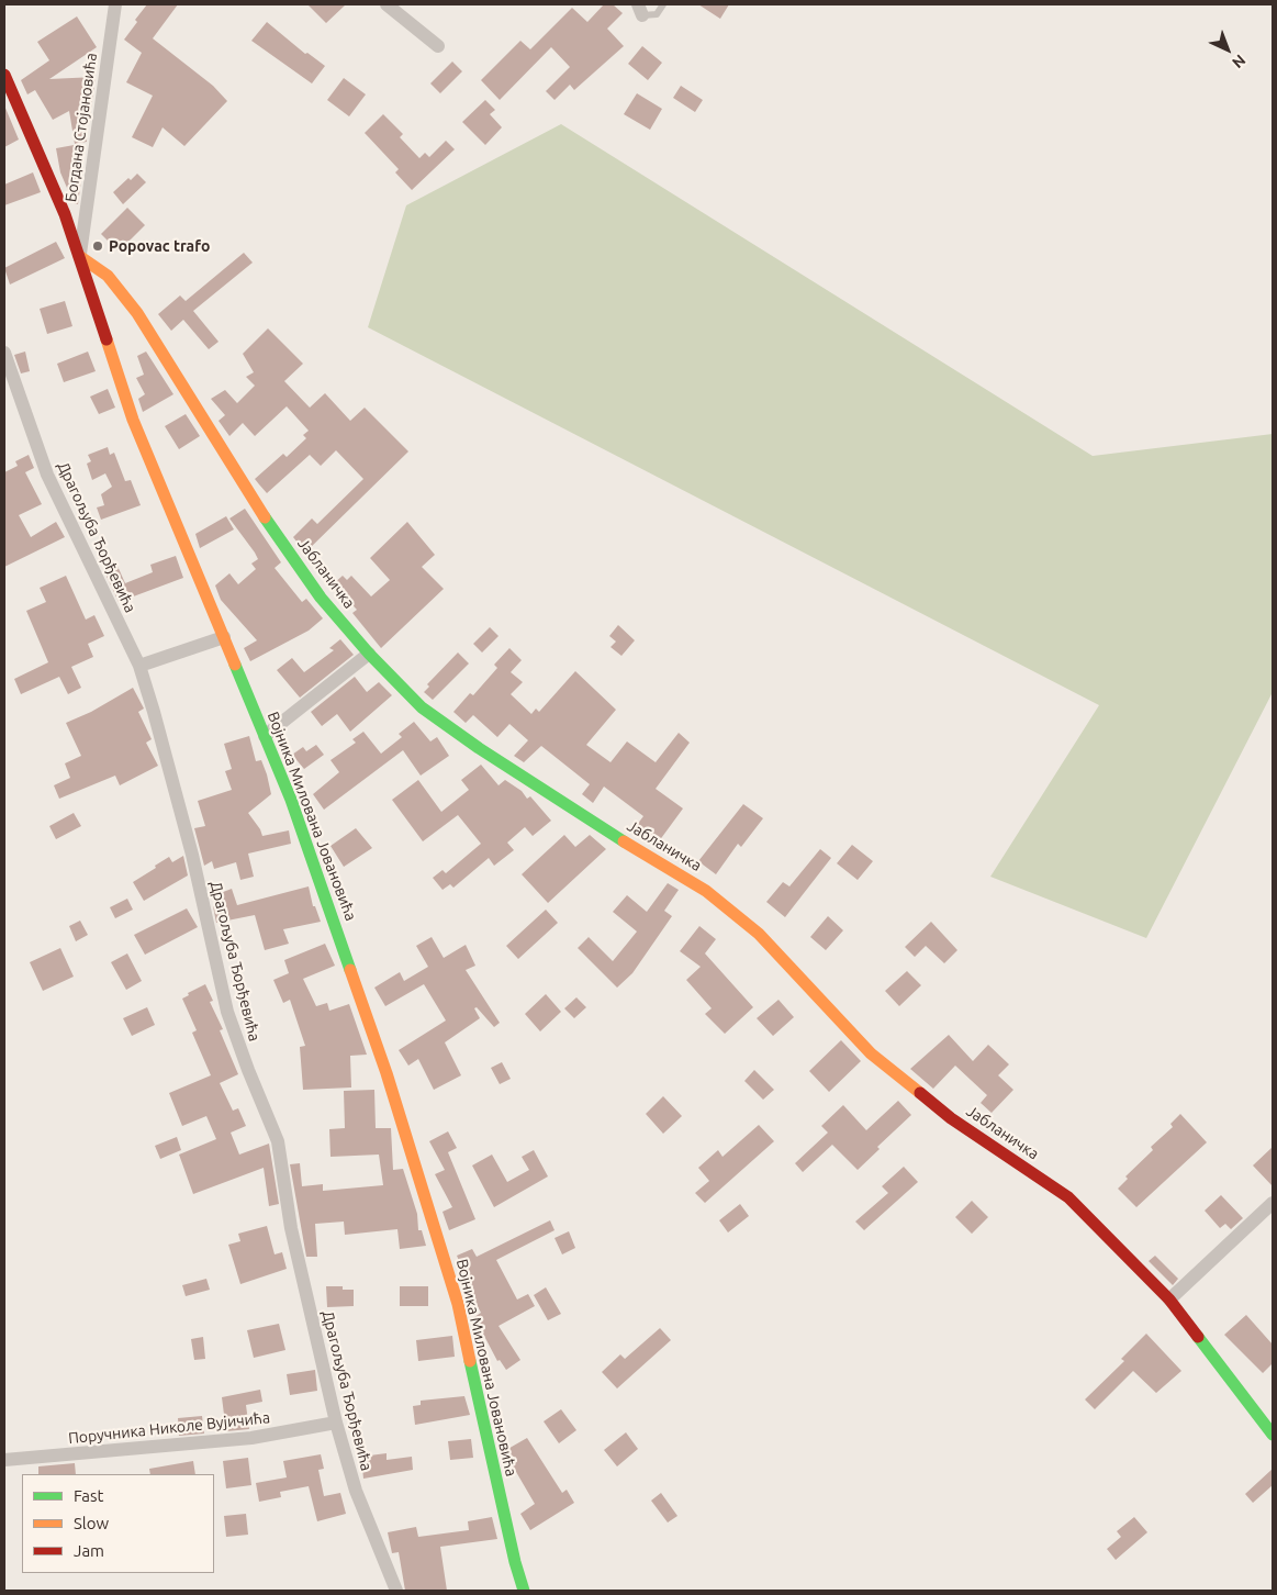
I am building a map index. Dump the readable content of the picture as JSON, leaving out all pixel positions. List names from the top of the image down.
{
  "streets": {
    "street": [
      "Богдана Стојановића",
      "Драгољуба Ђорђевића",
      "Јабланичка",
      "Војника Милована Јовановића",
      "Поручника Николе Вујичића"
    ]
  },
  "crossings": [
    ["Богдана Стојановића", "Јабланичка"],
    ["Богдана Стојановића", "Војника Милована Јовановића"],
    ["Драгољуба Ђорђевића", "Поручника Николе Вујичића"],
    ["Јабланичка", "Војника Милована Јовановића"]
  ],
  "places": ["Popovac trafo"],
  "legend": ["Fast", "Slow", "Jam"],
  "north": "bottom right"
}
